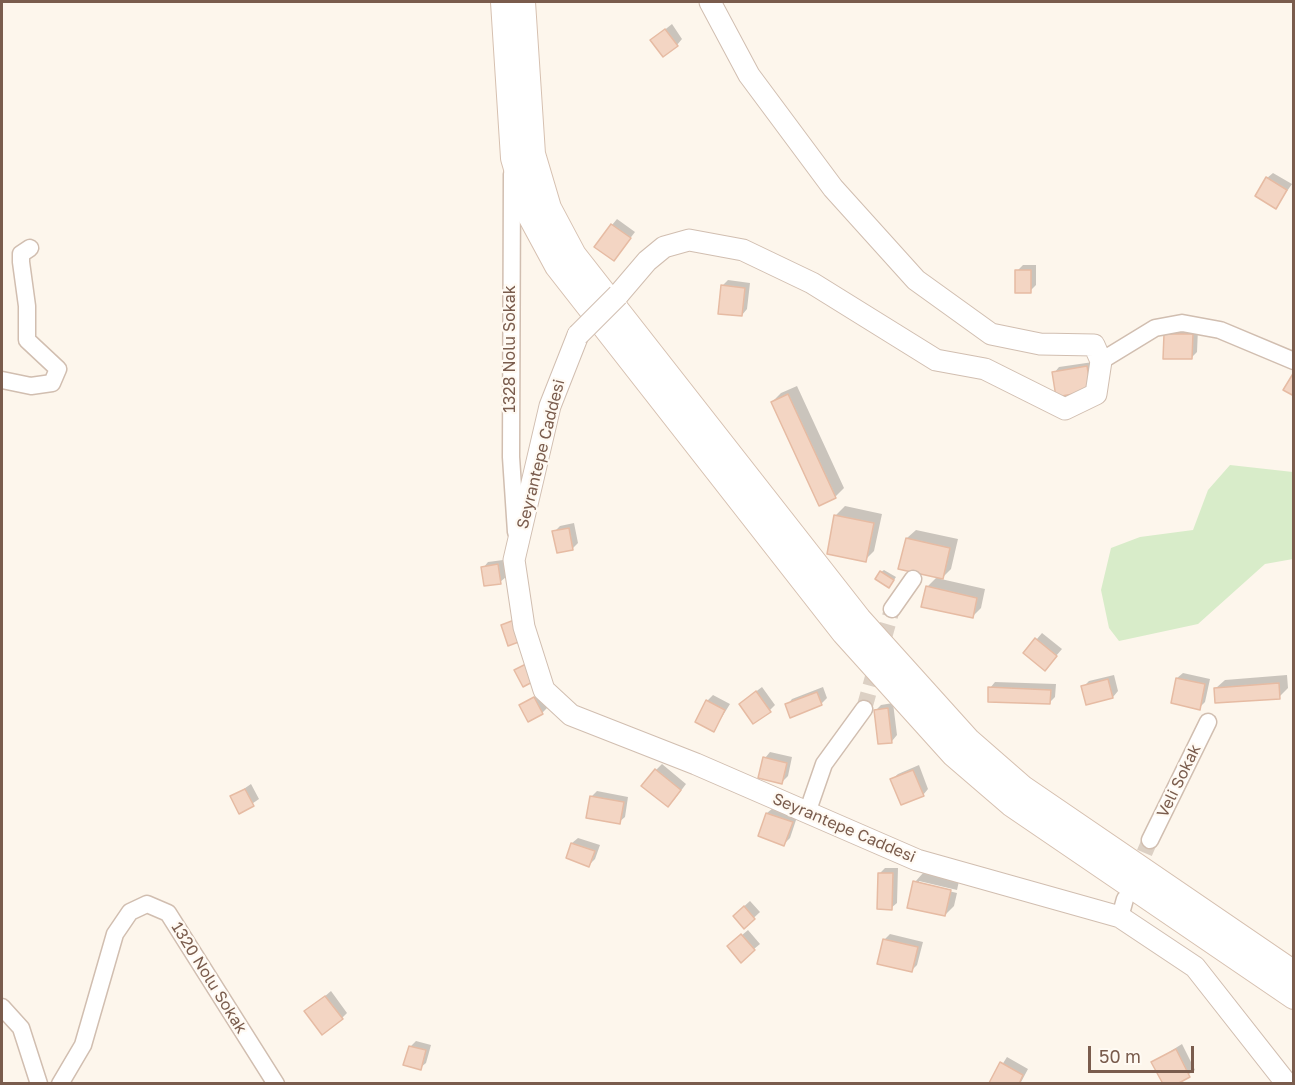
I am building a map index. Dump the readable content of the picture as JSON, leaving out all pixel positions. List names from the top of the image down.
{
  "streets": {
    "street": [
      "1328 Nolu Sokak",
      "Seyrantepe Caddesi",
      "Veli Sokak",
      "1320 Nolu Sokak"
    ]
  },
  "crossings": [
    ["1328 Nolu Sokak", "Seyrantepe Caddesi"]
  ],
  "scale_bar": "50 m"
}
